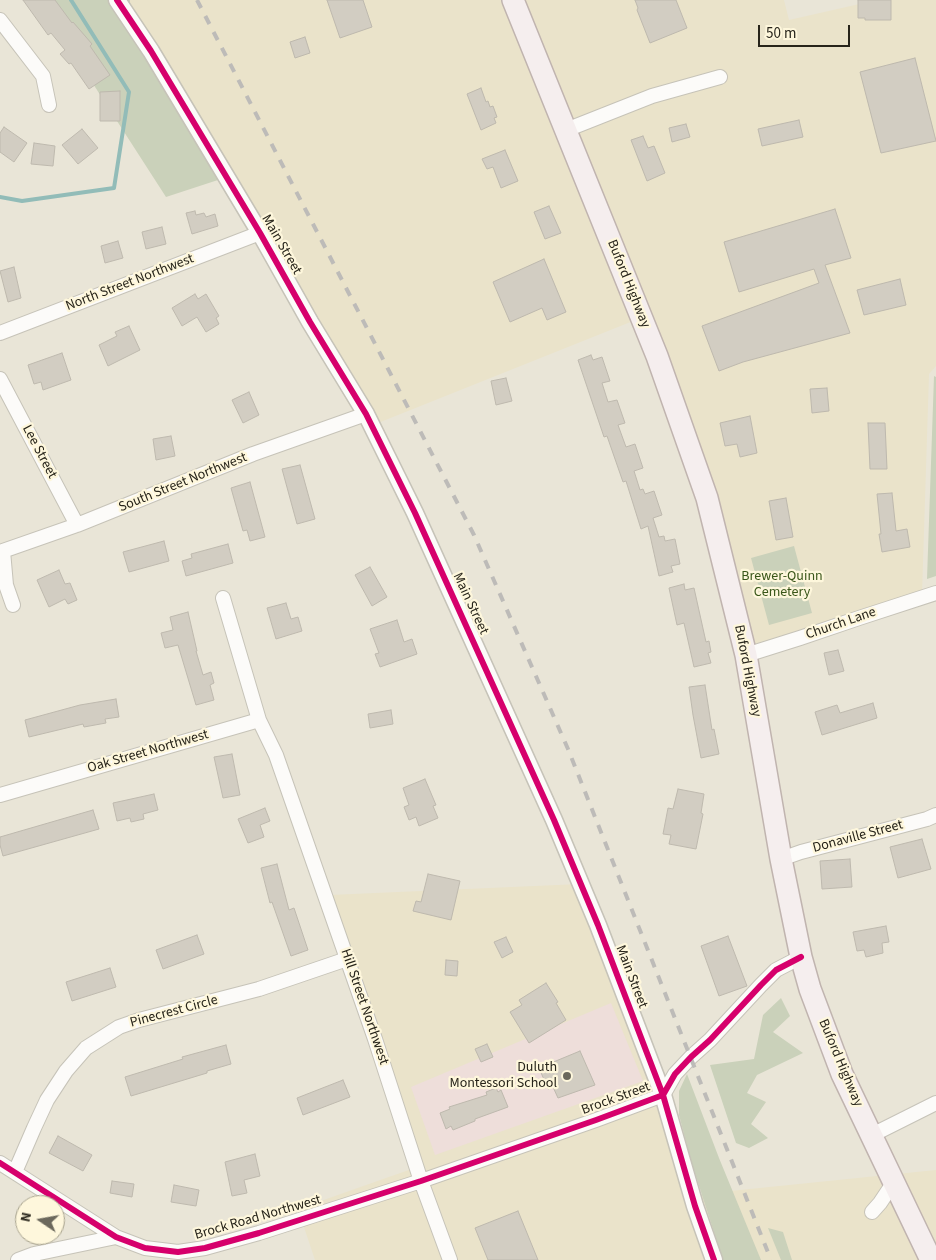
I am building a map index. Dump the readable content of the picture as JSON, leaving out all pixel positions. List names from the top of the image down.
{
  "streets": {
    "main road": ["Buford Highway"],
    "street": [
      "Main Street",
      "North Street Northwest",
      "Lee Street",
      "South Street Northwest",
      "Church Lane",
      "Oak Street Northwest",
      "Donaville Street",
      "Hill Street Northwest",
      "Pinecrest Circle",
      "Brock Street",
      "Brock Road Northwest"
    ]
  },
  "crossings": [
    ["Main Street", "North Street Northwest"],
    ["Main Street", "South Street Northwest"],
    ["Main Street", "Brock Street"],
    ["Buford Highway", "Church Lane"],
    ["Buford Highway", "Donaville Street"],
    ["Buford Highway", "Brock Street"],
    ["Lee Street", "South Street Northwest"],
    ["Oak Street Northwest", "Hill Street Northwest"],
    ["Hill Street Northwest", "Pinecrest Circle"],
    ["Hill Street Northwest", "Brock Street"],
    ["Hill Street Northwest", "Brock Road Northwest"],
    ["Pinecrest Circle", "Brock Road Northwest"],
    ["Brock Street", "Brock Road Northwest"]
  ],
  "parks": ["Brewer-Quinn Cemetery"],
  "places": ["Duluth Montessori School"],
  "scale_bar": "50 m",
  "north": "left"
}
